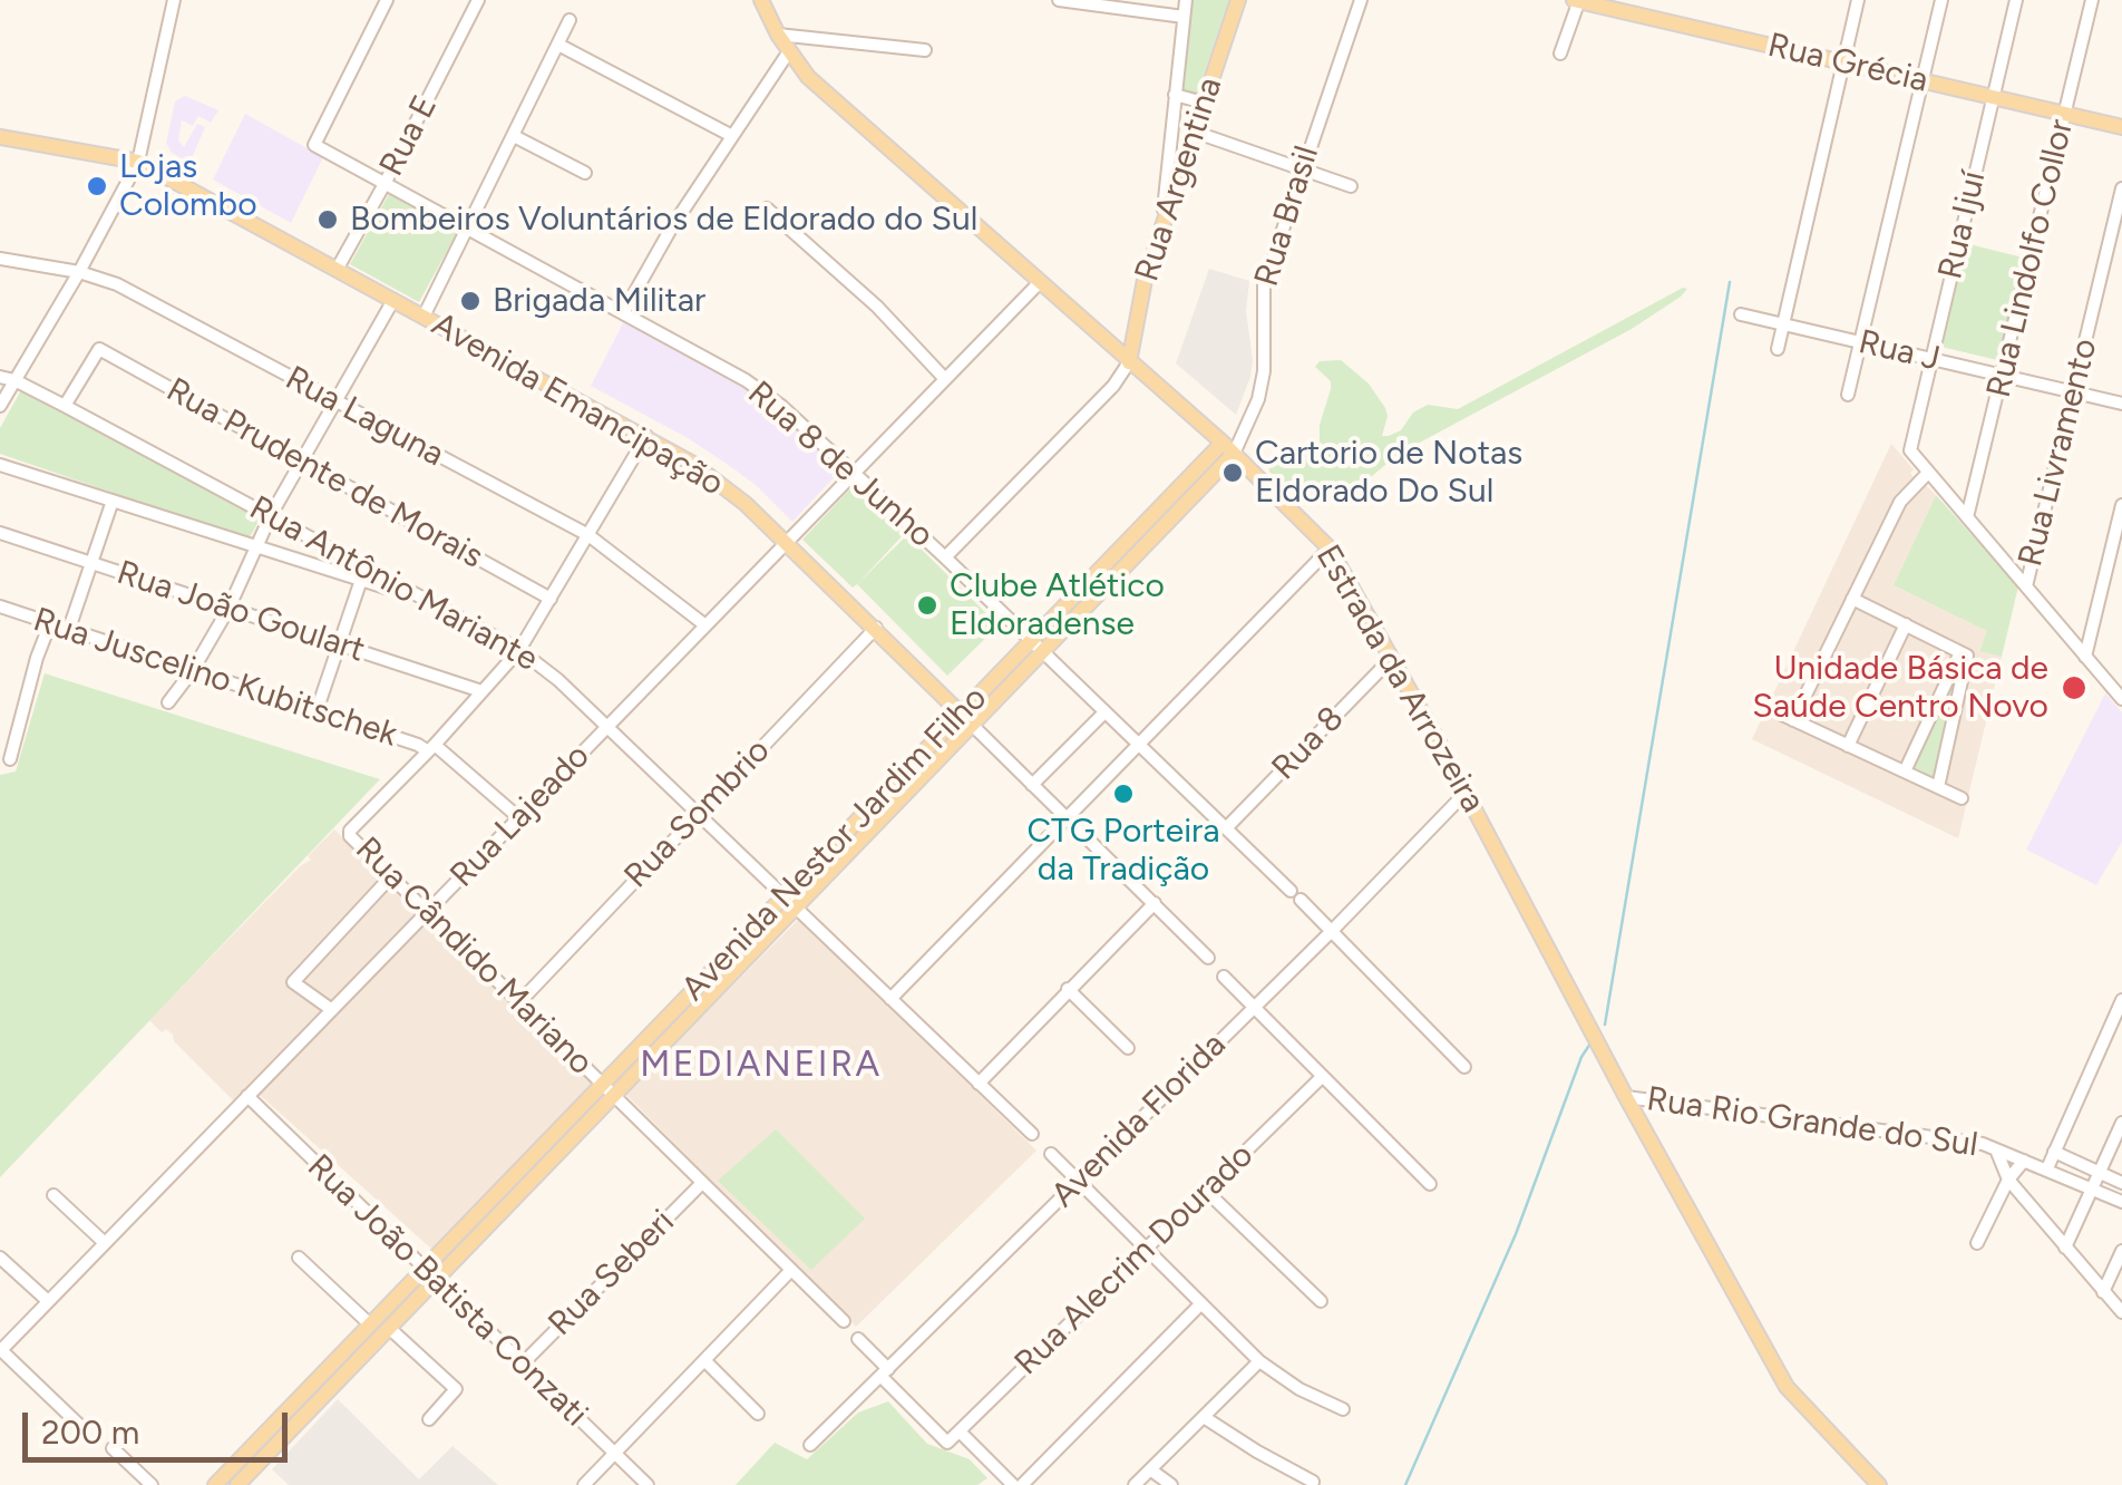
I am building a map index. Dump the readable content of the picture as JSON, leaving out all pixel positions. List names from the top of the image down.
{
  "streets": {
    "main road": [
      "Rua Grécia",
      "Rua Argentina",
      "Avenida Emancipação",
      "Estrada da Arrozeira",
      "Avenida Nestor Jardim Filho"
    ],
    "street": [
      "Rua E",
      "Rua Brasil",
      "Rua Ijuí",
      "Rua Lindolfo Collor",
      "Rua J",
      "Rua Laguna",
      "Rua Livramento",
      "Rua 8 de Junho",
      "Rua Prudente de Morais",
      "Rua Antônio Mariante",
      "Rua João Goulart",
      "Rua Juscelino Kubitschek",
      "Rua 8",
      "Rua Sombrio",
      "Rua Lajeado",
      "Rua Cândido Mariano",
      "Avenida Florida",
      "Rua Rio Grande do Sul",
      "Rua Alecrim Dourado",
      "Rua Seberi",
      "Rua João Batista Conzati"
    ]
  },
  "crossings": [
    ["Rua Grécia", "Rua Ijuí"],
    ["Rua Grécia", "Rua Lindolfo Collor"],
    ["Rua E", "Avenida Emancipação"],
    ["Rua E", "Rua 8 de Junho"],
    ["Rua Argentina", "Estrada da Arrozeira"],
    ["Rua Brasil", "Estrada da Arrozeira"],
    ["Rua Brasil", "Avenida Nestor Jardim Filho"],
    ["Rua Ijuí", "Rua J"],
    ["Rua Lindolfo Collor", "Rua J"],
    ["Rua J", "Rua Livramento"],
    ["Avenida Emancipação", "Rua Sombrio"],
    ["Avenida Emancipação", "Rua Lajeado"],
    ["Avenida Emancipação", "Avenida Nestor Jardim Filho"],
    ["Rua Laguna", "Rua Lajeado"],
    ["Rua 8 de Junho", "Rua 8"],
    ["Rua 8 de Junho", "Rua Lajeado"],
    ["Rua 8 de Junho", "Avenida Nestor Jardim Filho"],
    ["Rua 8 de Junho", "Avenida Florida"],
    ["Rua Prudente de Morais", "Rua Antônio Mariante"],
    ["Rua Antônio Mariante", "Rua Sombrio"],
    ["Rua Antônio Mariante", "Rua Lajeado"],
    ["Rua Antônio Mariante", "Avenida Nestor Jardim Filho"],
    ["Rua Juscelino Kubitschek", "Rua Lajeado"],
    ["Rua Juscelino Kubitschek", "Rua Cândido Mariano"],
    ["Estrada da Arrozeira", "Rua 8"],
    ["Estrada da Arrozeira", "Rua Lajeado"],
    ["Estrada da Arrozeira", "Avenida Nestor Jardim Filho"],
    ["Estrada da Arrozeira", "Avenida Florida"],
    ["Estrada da Arrozeira", "Rua Rio Grande do Sul"],
    ["Rua Sombrio", "Rua Cândido Mariano"],
    ["Rua Lajeado", "Rua Cândido Mariano"],
    ["Rua Lajeado", "Rua João Batista Conzati"],
    ["Avenida Nestor Jardim Filho", "Rua Cândido Mariano"],
    ["Avenida Nestor Jardim Filho", "Rua João Batista Conzati"],
    ["Rua Cândido Mariano", "Rua Seberi"],
    ["Avenida Florida", "Rua Alecrim Dourado"],
    ["Rua Seberi", "Rua João Batista Conzati"]
  ],
  "districts": ["MEDIANEIRA"],
  "places": [
    "Lojas Colombo",
    "Bombeiros Voluntários de Eldorado do Sul",
    "Brigada Militar",
    "Cartorio de Notas Eldorado Do Sul",
    "Clube Atlético Eldoradense",
    "Unidade Básica de Saúde Centro Novo",
    "CTG Porteira da Tradição"
  ],
  "scale_bar": "200 m"
}
